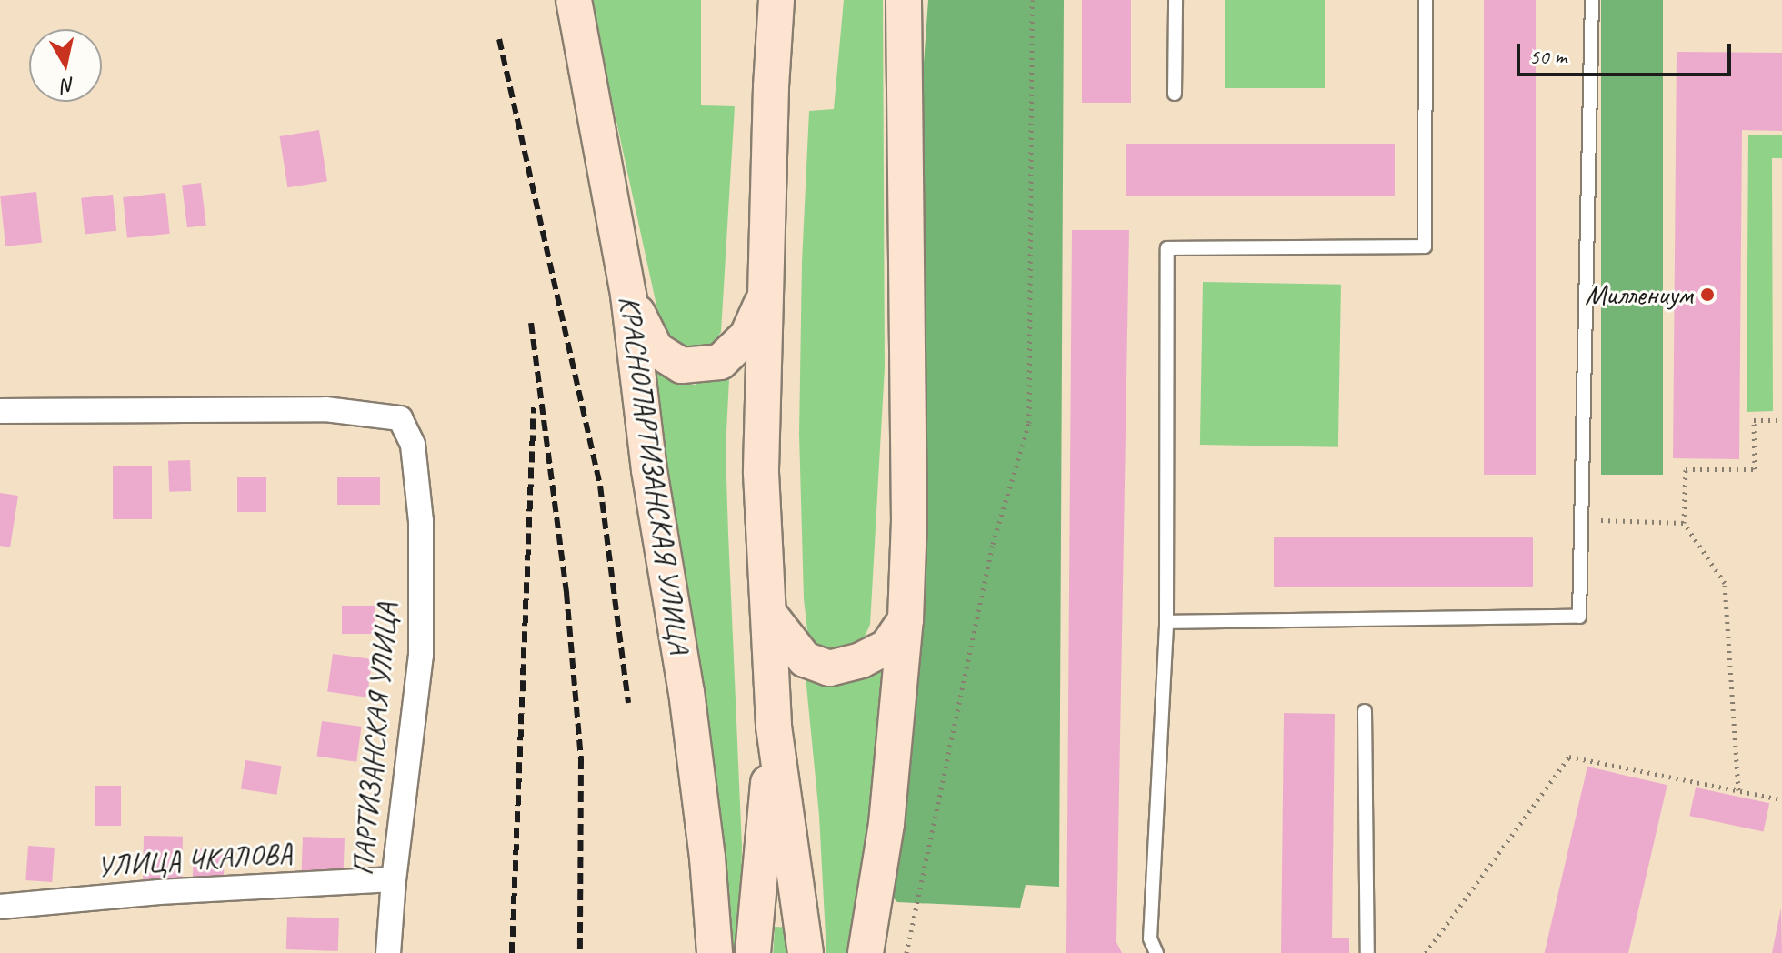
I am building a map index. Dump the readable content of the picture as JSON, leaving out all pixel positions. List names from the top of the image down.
{
  "streets": {
    "main road": ["КРАСНОПАРТИЗАНСКАЯ УЛИЦА"],
    "street": ["ПАРТИЗАНСКАЯ УЛИЦА", "УЛИЦА ЧКАЛОВА"]
  },
  "crossings": [
    ["ПАРТИЗАНСКАЯ УЛИЦА", "УЛИЦА ЧКАЛОВА"]
  ],
  "places": ["Миллениум"],
  "scale_bar": "50 m",
  "north": "bottom"
}
